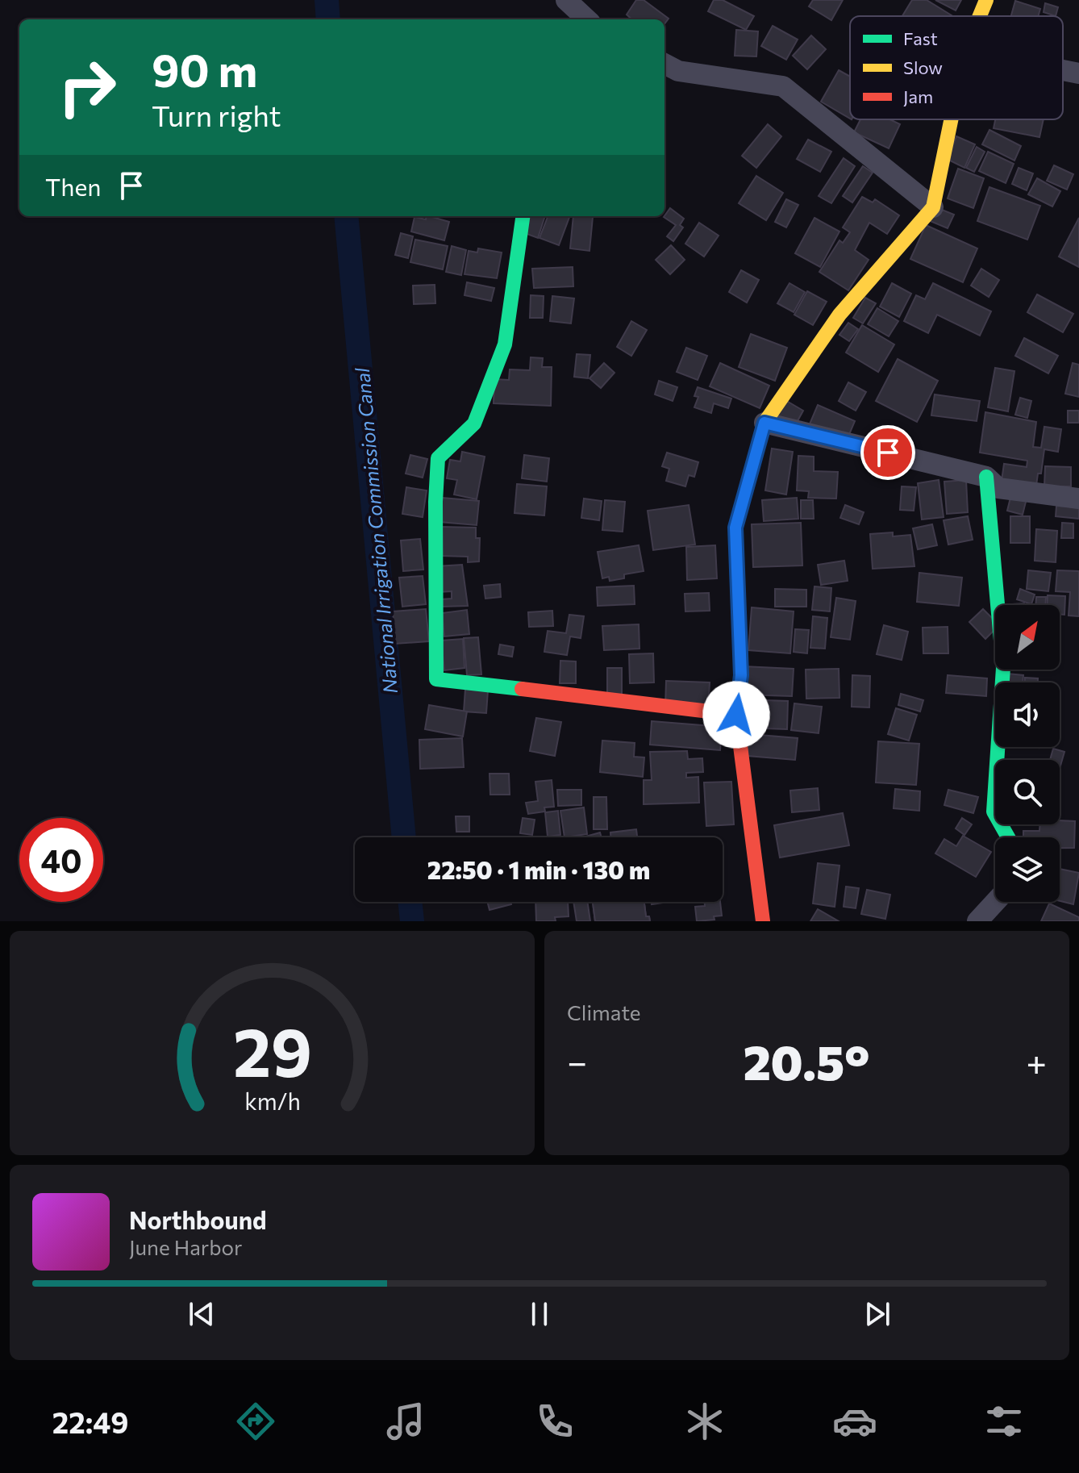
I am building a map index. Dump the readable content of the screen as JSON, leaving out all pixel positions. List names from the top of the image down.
{
  "water": ["National Irrigation Commission Canal"],
  "legend": ["Fast", "Slow", "Jam"],
  "north": "top right",
  "page": {
    "turn": ["90 m", "Turn right"],
    "then": "Then",
    "limit": "40",
    "trip": "22:50 · 1 min · 130 m",
    "tile": "Climate",
    "heat": ["−", "20.5°", "+"],
    "song": ["Northbound", "June Harbor"],
    "tabs": "22:49",
    "gauge": ["29", "km/h"]
  }
}
